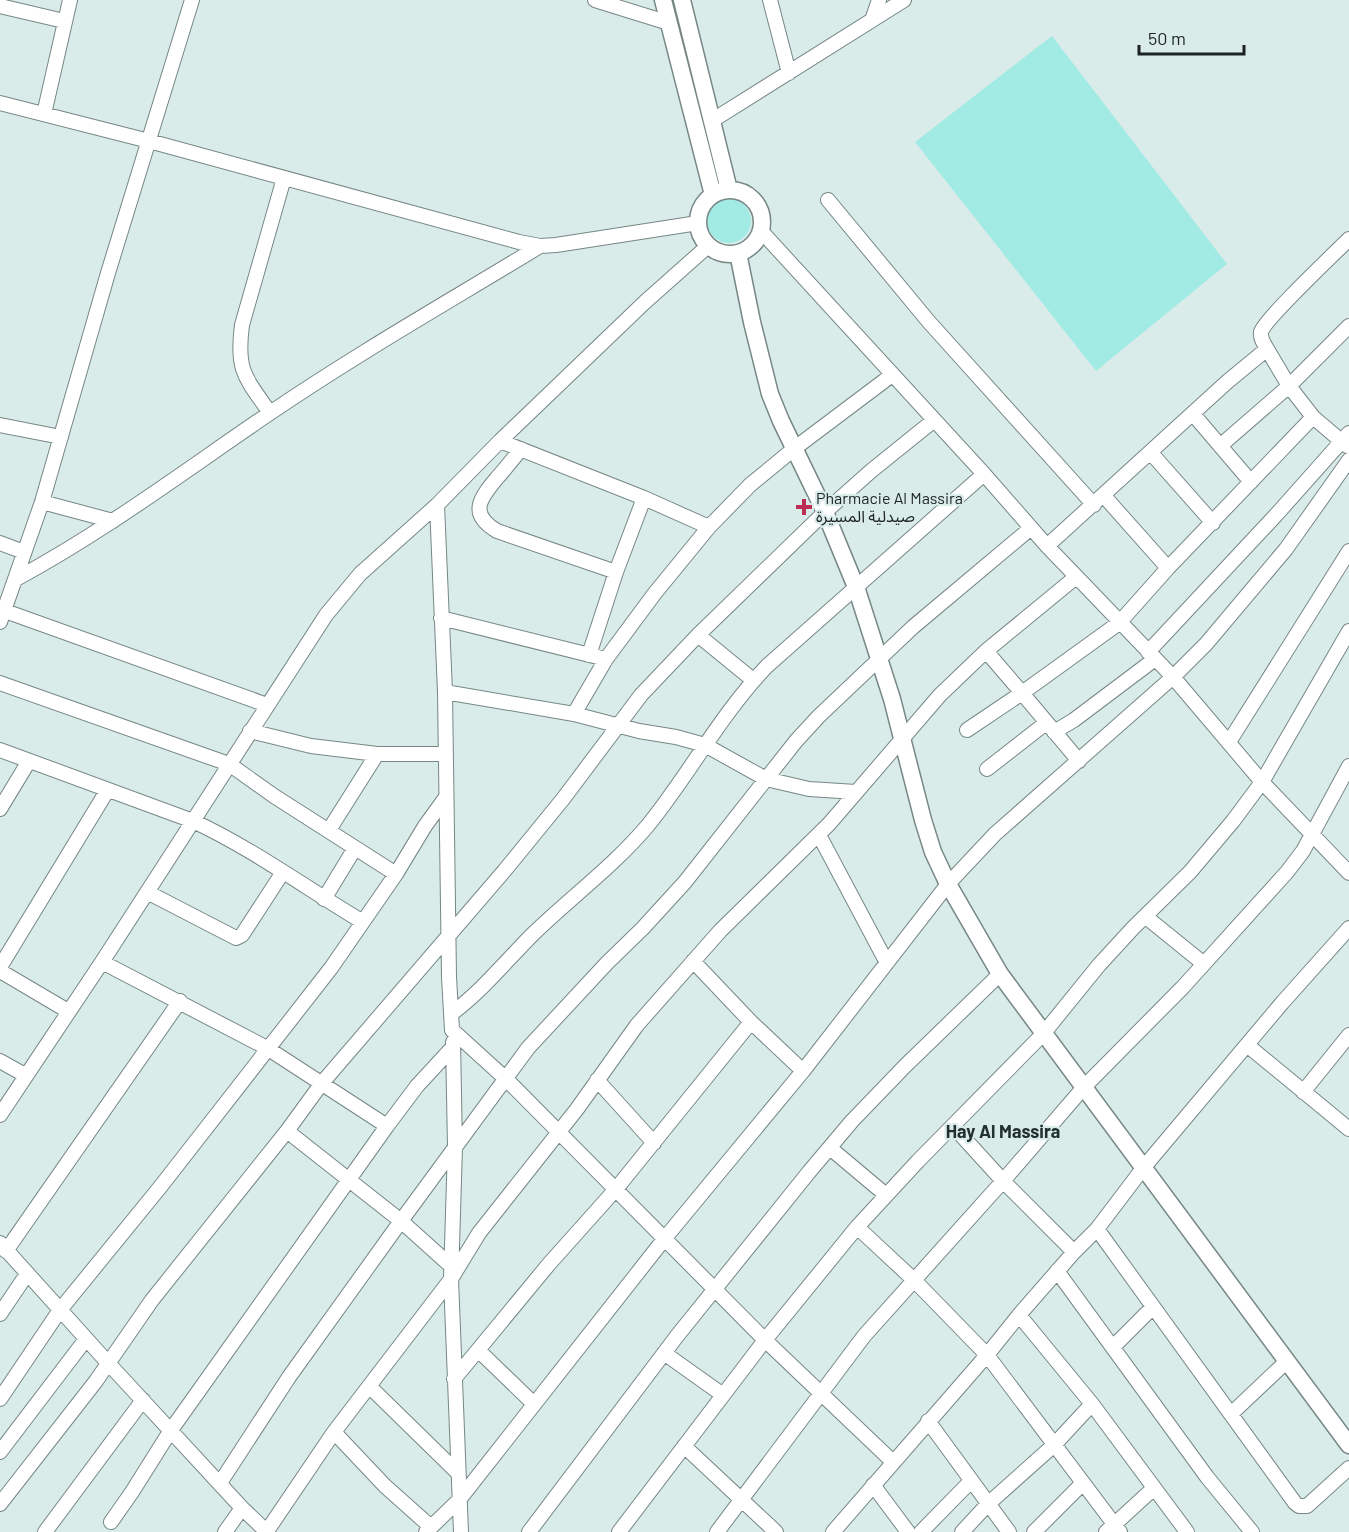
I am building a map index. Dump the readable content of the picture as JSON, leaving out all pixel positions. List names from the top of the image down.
{
  "districts": ["Hay Al Massira"],
  "places": {
    "health": ["Pharmacie Al Massira صيدلية المسيرة"]
  },
  "scale_bar": "50 m"
}
